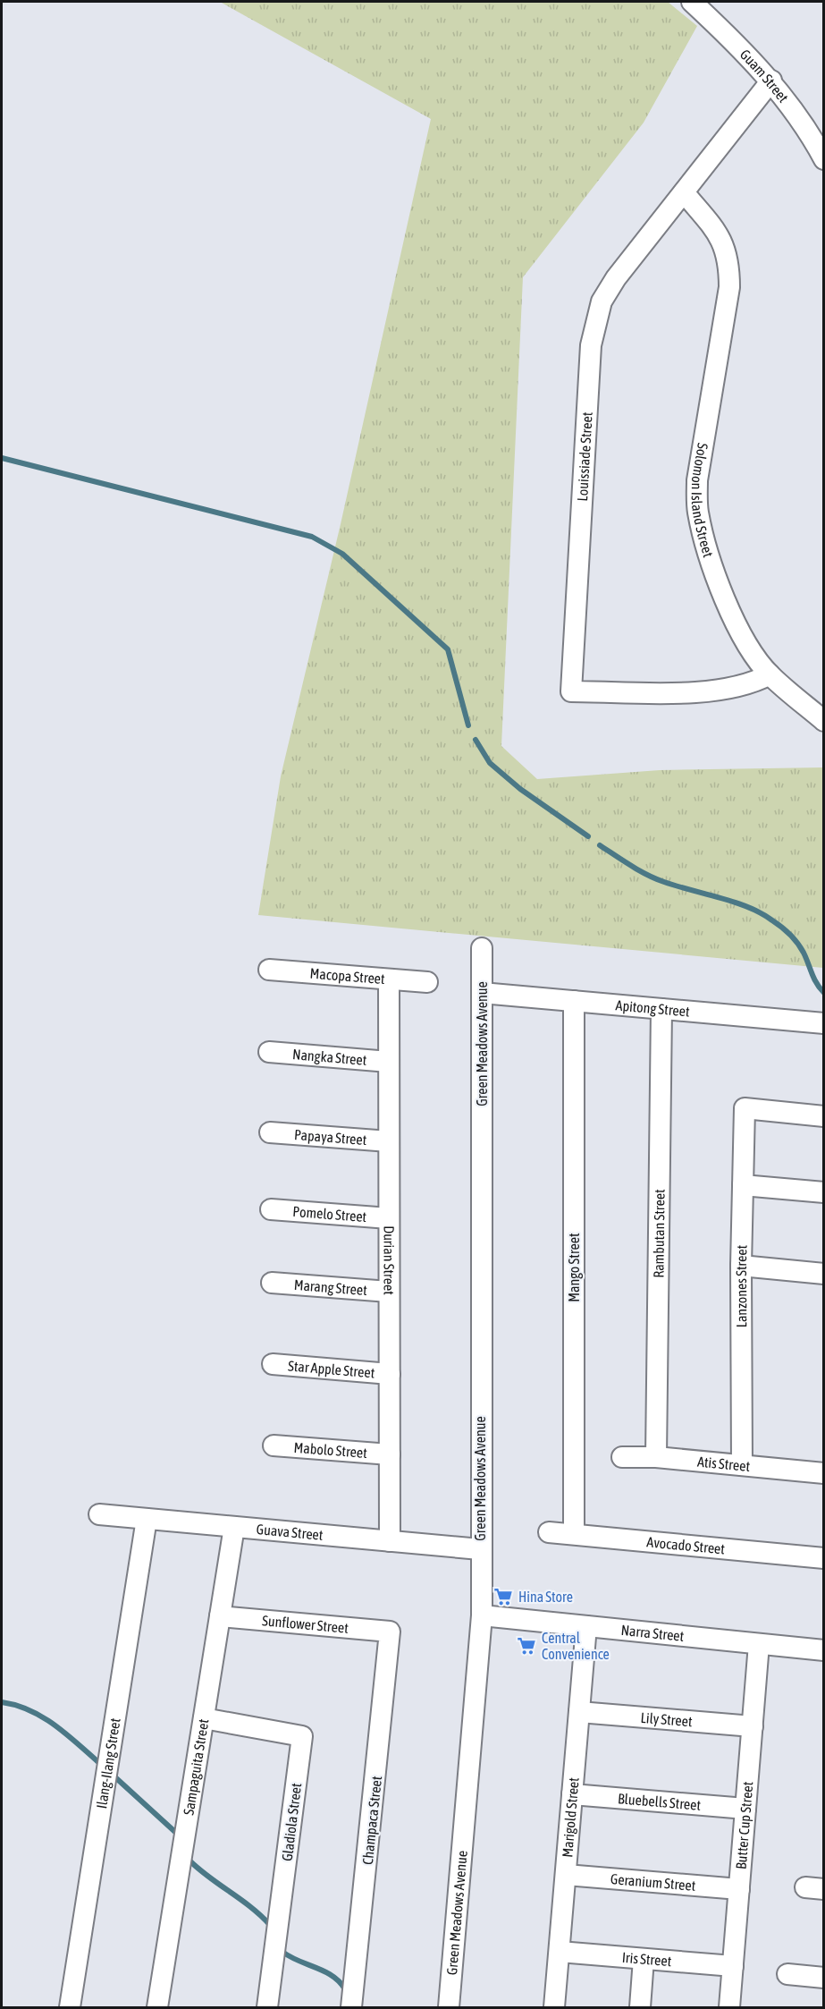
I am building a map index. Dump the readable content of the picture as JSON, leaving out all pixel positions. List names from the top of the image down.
{
  "streets": {
    "street": [
      "Guam Street",
      "Louissiade Street",
      "Solomon Island Street",
      "Macopa Street",
      "Apitong Street",
      "Green Meadows Avenue",
      "Nangka Street",
      "Papaya Street",
      "Pomelo Street",
      "Rambutan Street",
      "Durian Street",
      "Mango Street",
      "Lanzones Street",
      "Marang Street",
      "Star Apple Street",
      "Mabolo Street",
      "Atis Street",
      "Guava Street",
      "Avocado Street",
      "Sunflower Street",
      "Narra Street",
      "Lily Street",
      "Ilang-Ilang Street",
      "Sampaguita Street",
      "Bluebells Street",
      "Marigold Street",
      "Champaca Street",
      "Gladiola Street",
      "Butter Cup Street",
      "Geranium Street",
      "Iris Street"
    ]
  },
  "crossings": [
    ["Guam Street", "Louissiade Street"],
    ["Louissiade Street", "Solomon Island Street"],
    ["Macopa Street", "Durian Street"],
    ["Apitong Street", "Green Meadows Avenue"],
    ["Apitong Street", "Rambutan Street"],
    ["Apitong Street", "Mango Street"],
    ["Green Meadows Avenue", "Guava Street"],
    ["Green Meadows Avenue", "Narra Street"],
    ["Nangka Street", "Durian Street"],
    ["Papaya Street", "Durian Street"],
    ["Pomelo Street", "Durian Street"],
    ["Rambutan Street", "Atis Street"],
    ["Durian Street", "Marang Street"],
    ["Durian Street", "Star Apple Street"],
    ["Durian Street", "Mabolo Street"],
    ["Durian Street", "Guava Street"],
    ["Mango Street", "Avocado Street"],
    ["Lanzones Street", "Atis Street"],
    ["Guava Street", "Ilang-Ilang Street"],
    ["Guava Street", "Sampaguita Street"],
    ["Sunflower Street", "Sampaguita Street"],
    ["Sunflower Street", "Champaca Street"],
    ["Narra Street", "Marigold Street"],
    ["Narra Street", "Butter Cup Street"],
    ["Lily Street", "Marigold Street"],
    ["Lily Street", "Butter Cup Street"],
    ["Sampaguita Street", "Gladiola Street"],
    ["Bluebells Street", "Marigold Street"],
    ["Bluebells Street", "Butter Cup Street"],
    ["Marigold Street", "Geranium Street"],
    ["Marigold Street", "Iris Street"],
    ["Butter Cup Street", "Geranium Street"],
    ["Butter Cup Street", "Iris Street"]
  ],
  "places": {
    "supermarket": ["Hina Store", "Central Convenience"]
  }
}
